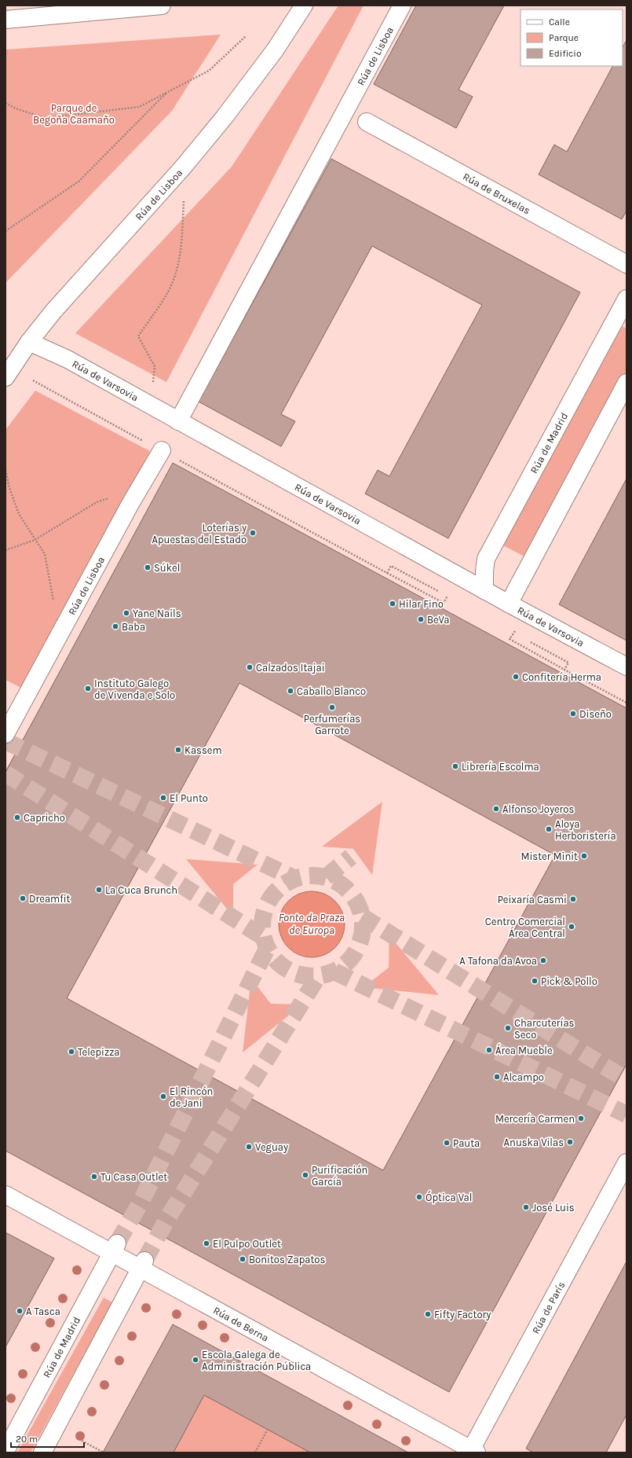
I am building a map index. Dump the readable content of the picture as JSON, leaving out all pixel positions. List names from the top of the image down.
{
  "streets": {
    "street": [
      "Rúa de Lisboa",
      "Rúa de Bruxelas",
      "Rúa de Varsovia",
      "Rúa de Madrid",
      "Rúa de París",
      "Rúa de Berna"
    ]
  },
  "crossings": [
    ["Rúa de Lisboa", "Rúa de Varsovia"],
    ["Rúa de Varsovia", "Rúa de Madrid"],
    ["Rúa de Madrid", "Rúa de Berna"],
    ["Rúa de París", "Rúa de Berna"]
  ],
  "water": ["Fonte da Praza de Europa"],
  "parks": ["Parque de Begoña Caamaño"],
  "places": [
    "Loterías y Apuestas del Estado",
    "Súkel",
    "Hilar Fino",
    "Yane Nails",
    "BeVa",
    "Baba",
    "Calzados Itajai",
    "Confitería Herma",
    "Instituto Galego de Vivenda e Solo",
    "Caballo Blanco",
    "Perfumerías Garrote",
    "Diseño",
    "Kassem",
    "Librería Escolma",
    "El Punto",
    "Alfonso Joyeros",
    "Capricho",
    "Aloya Herboristería",
    "Mister Minit",
    "La Cuca Brunch",
    "Dreamfit",
    "Peixaría Casmi",
    "Centro Comercial Área Central",
    "A Tafona da Avoa",
    "Pick & Pollo",
    "Charcuterías Seco",
    "Área Mueble",
    "Telepizza",
    "Alcampo",
    "El Rincón de Jani",
    "Mercería Carmen",
    "Anuska Vilas",
    "Pauta",
    "Veguay",
    "Purificación García",
    "Tu Casa Outlet",
    "Óptica Val",
    "José Luis",
    "El Pulpo Outlet",
    "Bonitos Zapatos",
    "A Tasca",
    "Fifty Factory",
    "Escola Galega de Administración Pública"
  ],
  "legend": ["Calle", "Parque", "Edificio"],
  "scale_bar": "20 m"
}
